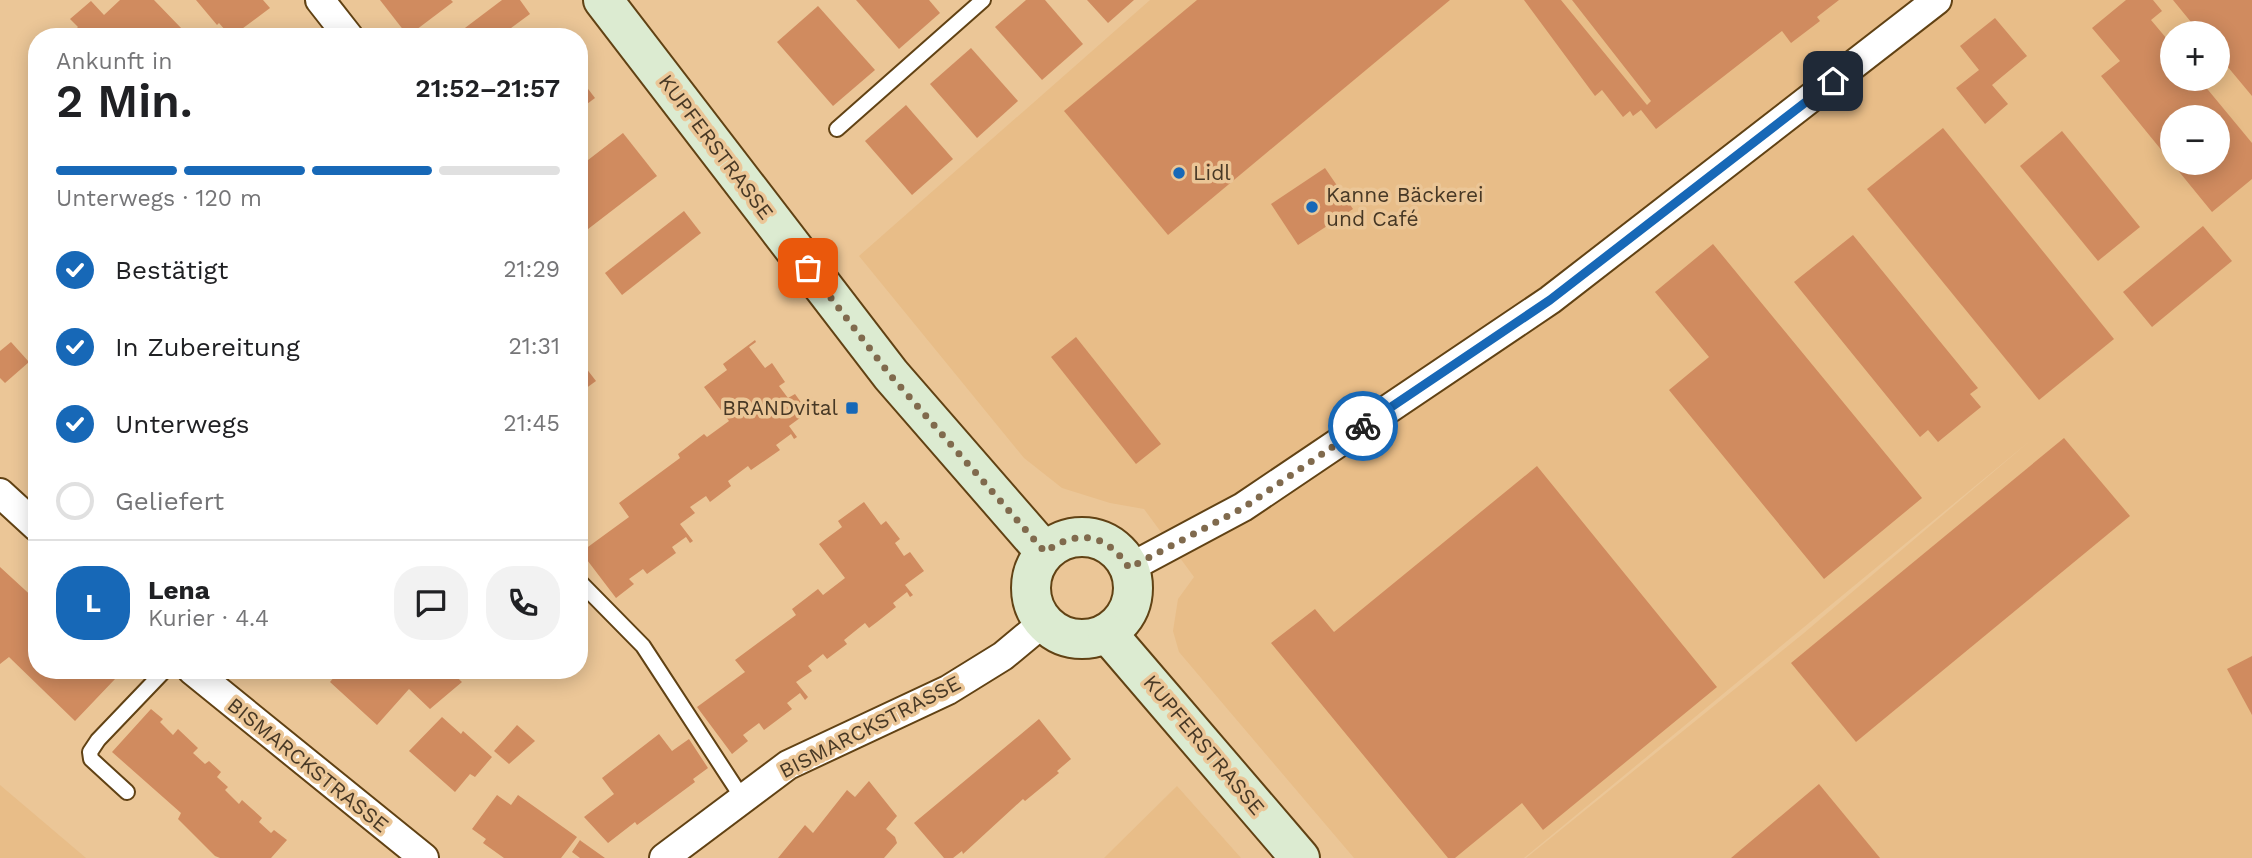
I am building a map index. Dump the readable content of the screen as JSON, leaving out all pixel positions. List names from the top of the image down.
{
  "streets": {
    "street": ["KUPFERSTRASSE", "BISMARCKSTRASSE"]
  },
  "crossings": [
    ["KUPFERSTRASSE", "BISMARCKSTRASSE"]
  ],
  "places": {
    "other": ["Lidl", "Kanne Bäckerei und Café"],
    "transit": ["BRANDvital"]
  },
  "page": {
    "map_buttons": ["+", "−"],
    "heading": ["2 Min.", "Ankunft in", "21:52–21:57"],
    "panel": ["Lena", "Kurier · 4.4"],
    "bar": "Unterwegs · 120 m",
    "list": [
      ["Bestätigt", "21:29"],
      ["In Zubereitung", "21:31"],
      ["Unterwegs", "21:45"],
      "Geliefert"
    ],
    "round": "L"
  }
}
